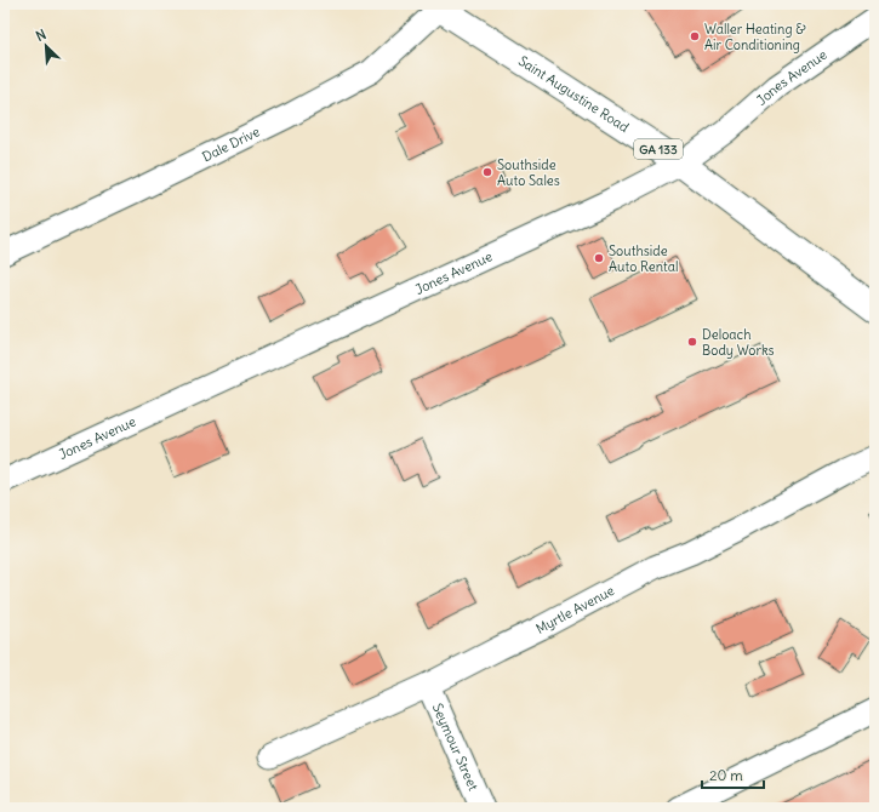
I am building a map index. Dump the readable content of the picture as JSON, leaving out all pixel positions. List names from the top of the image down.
{
  "streets": {
    "main road": ["Saint Augustine Road", "GA 133"],
    "street": [
      "Jones Avenue",
      "Dale Drive",
      "Myrtle Avenue",
      "Seymour Street"
    ]
  },
  "crossings": [
    ["Jones Avenue", "Saint Augustine Road"],
    ["Saint Augustine Road", "Dale Drive"],
    ["Myrtle Avenue", "Seymour Street"]
  ],
  "places": [
    "Waller Heating & Air Conditioning",
    "Southside Auto Sales",
    "Southside Auto Rental",
    "Deloach Body Works"
  ],
  "scale_bar": "20 m",
  "north": "top left"
}
